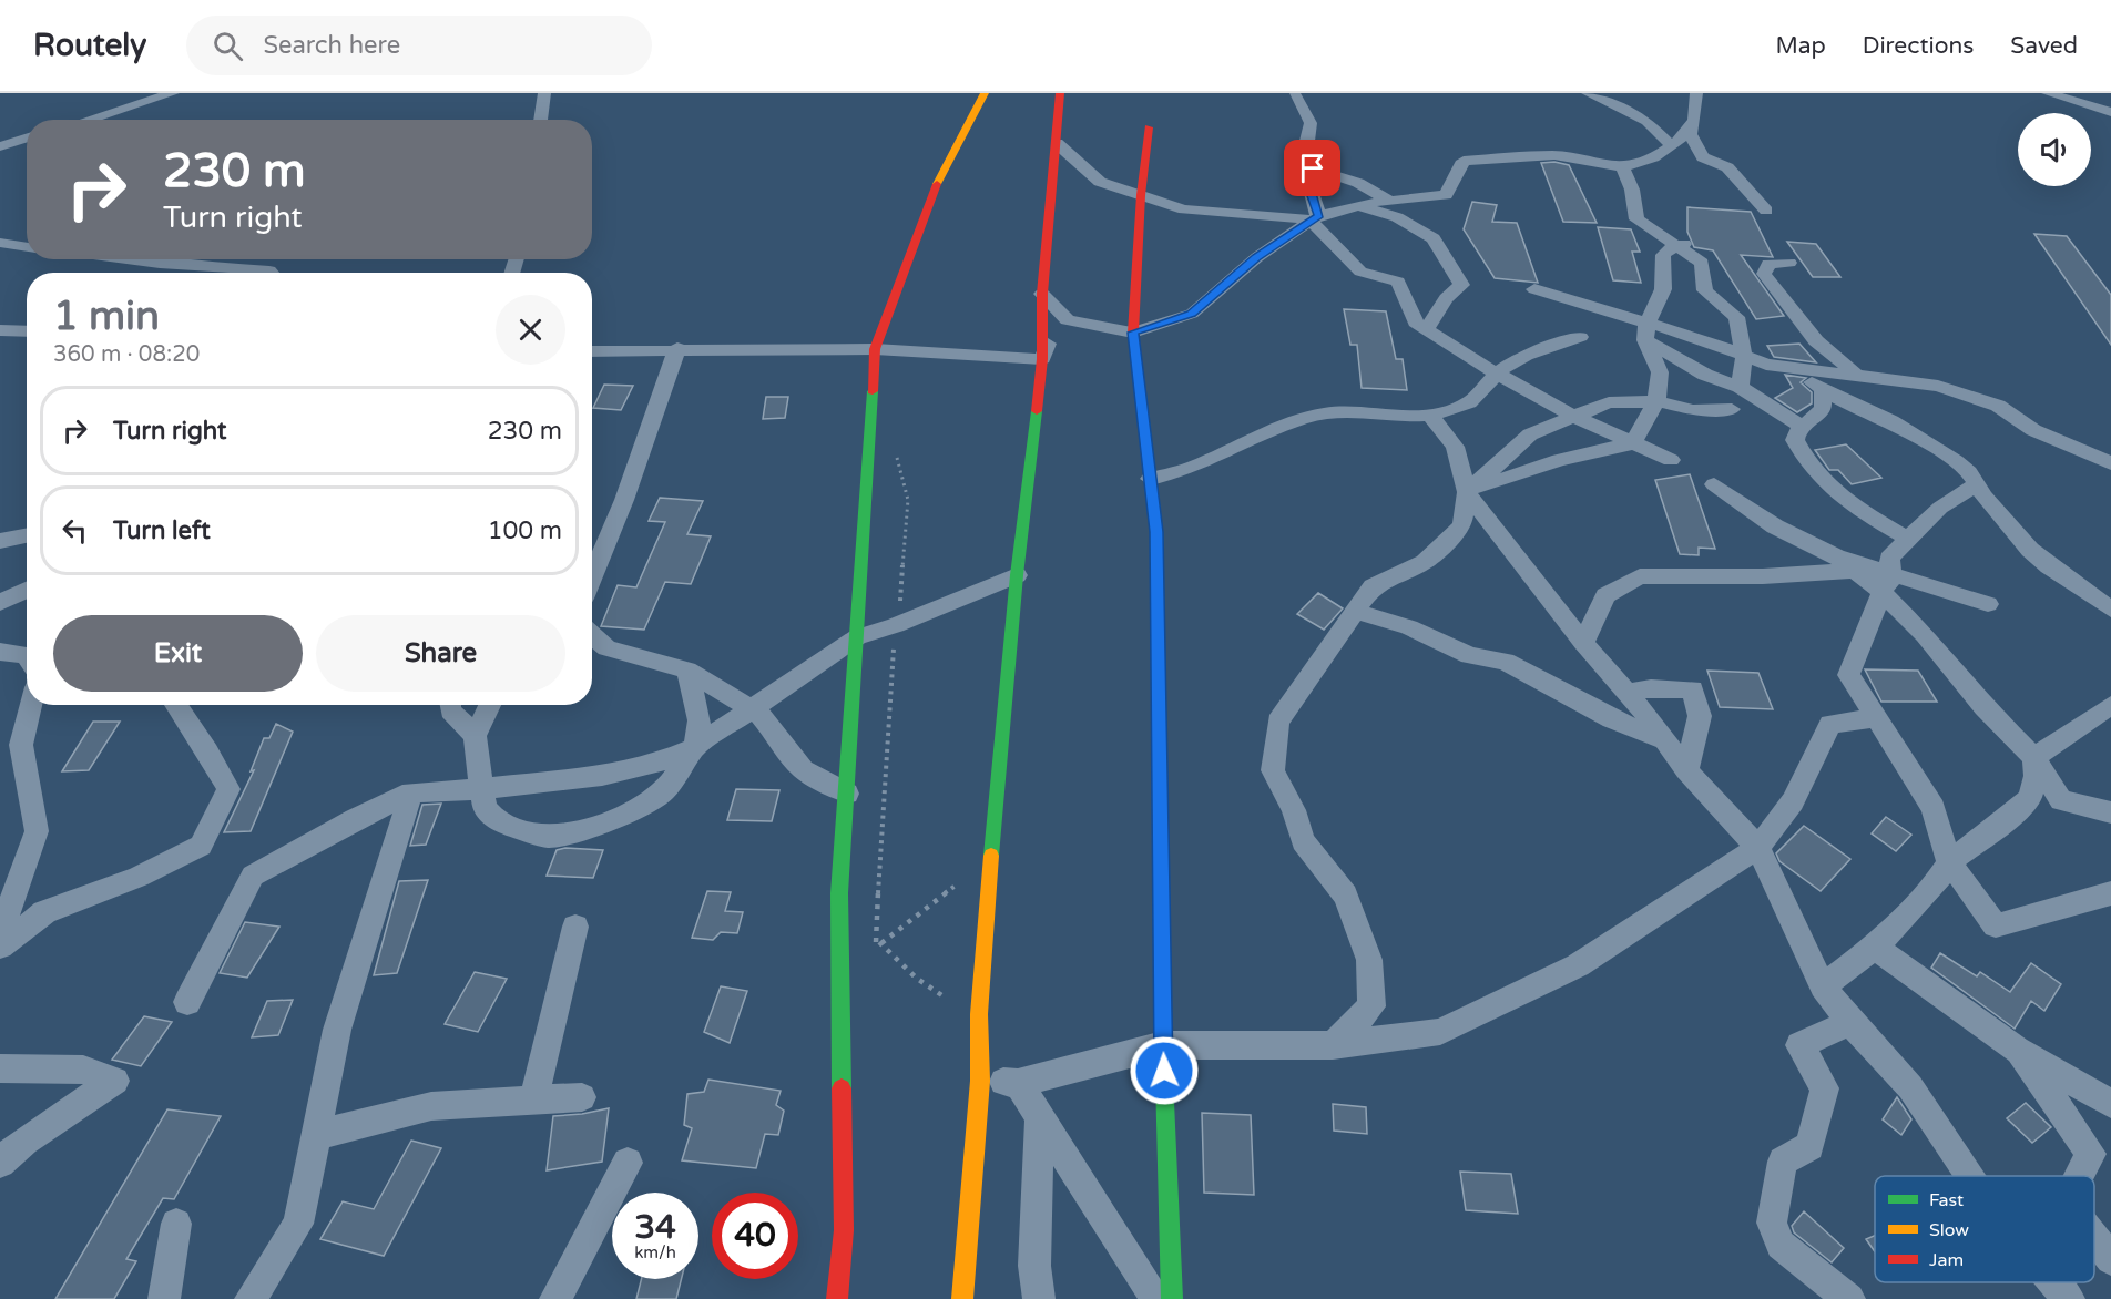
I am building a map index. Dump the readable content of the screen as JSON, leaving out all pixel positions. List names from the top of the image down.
{
  "legend": ["Fast", "Slow", "Jam"],
  "page": {
    "header": "Routely",
    "search": "Search here",
    "nav": ["Map", "Directions", "Saved"],
    "turn": ["230 m", "Turn right"],
    "heading": ["1 min", "360 m · 08:20"],
    "list": [
      {
        "name": "Turn right",
        "value": "230 m"
      },
      {
        "name": "Turn left",
        "value": "100 m"
      }
    ],
    "buttons": ["Exit", "Share"],
    "speed": "34 km/h",
    "limit": "40"
  }
}
